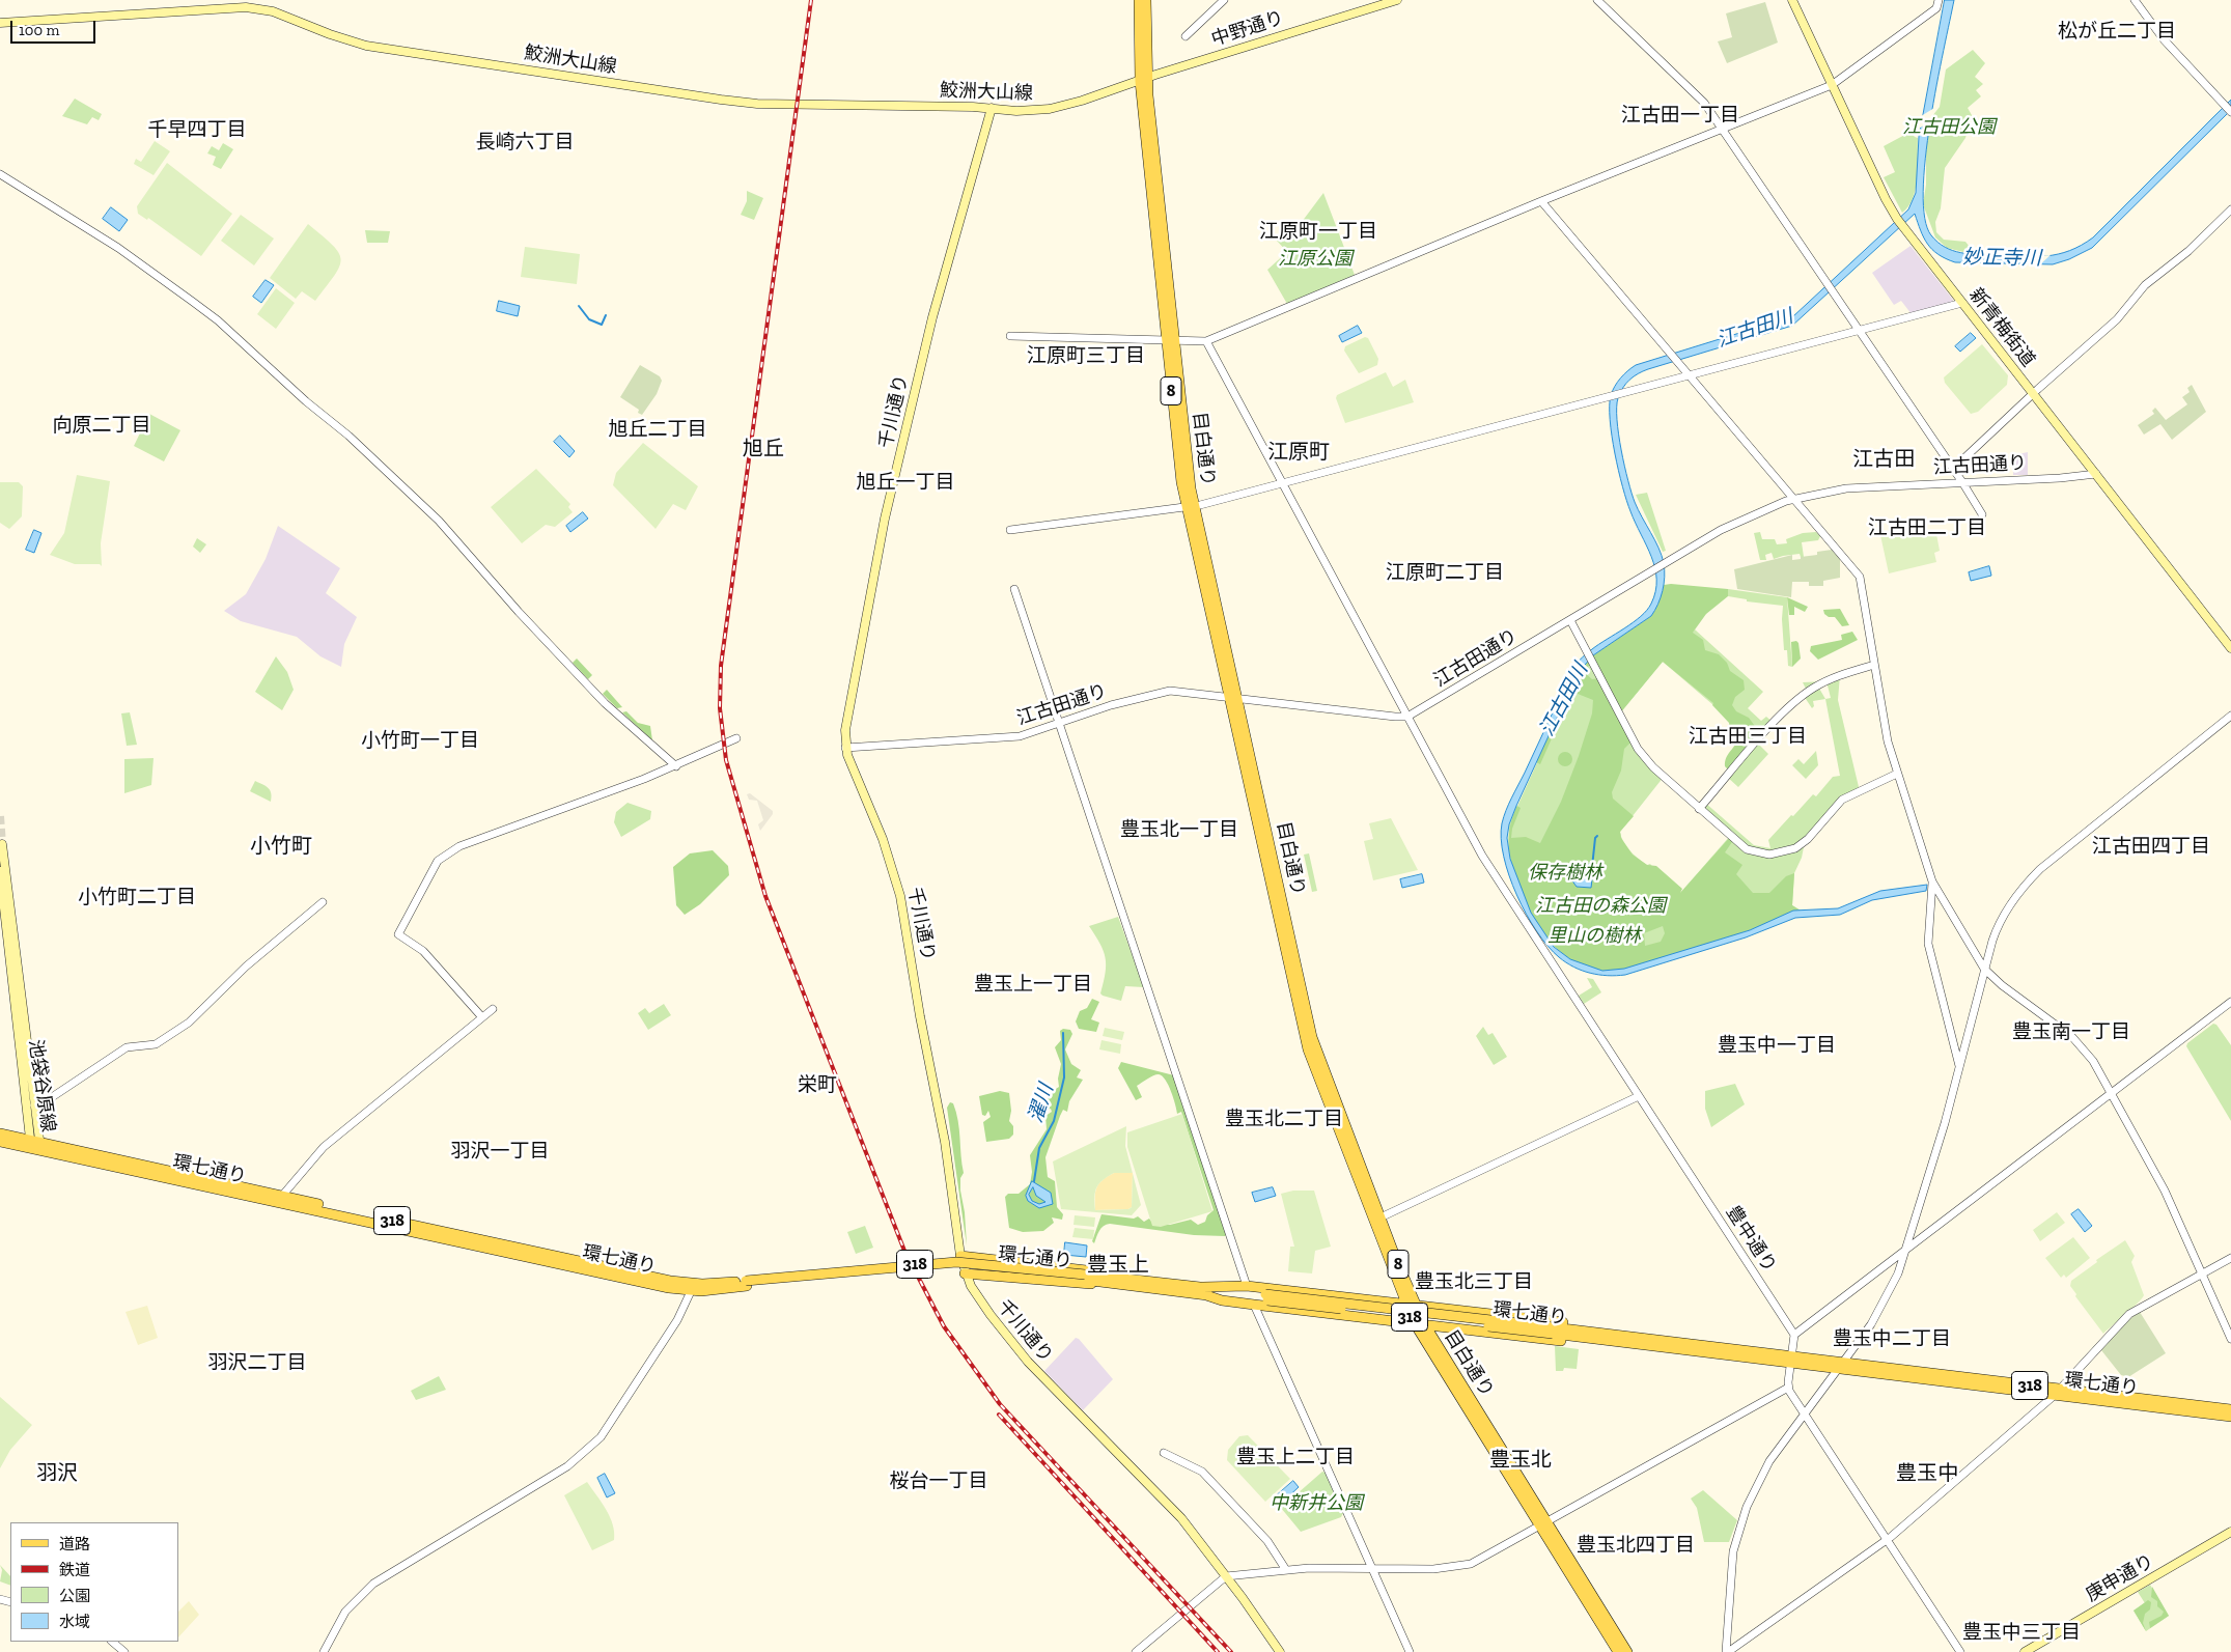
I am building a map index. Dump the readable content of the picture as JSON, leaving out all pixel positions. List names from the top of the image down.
{
  "streets": {
    "main road": [
      "中野通り",
      "鮫洲大山線",
      "新青梅街道",
      "8",
      "千川通り",
      "目白通り",
      "池袋谷原線",
      "環七通り",
      "318",
      "庚申通り"
    ],
    "street": ["江古田通り", "豊中通り"]
  },
  "crossings": [
    ["中野通り", "鮫洲大山線"],
    ["中野通り", "目白通り"],
    ["鮫洲大山線", "千川通り"],
    ["鮫洲大山線", "目白通り"],
    ["新青梅街道", "江古田通り"],
    ["千川通り", "江古田通り"],
    ["目白通り", "江古田通り"],
    ["江古田通り", "豊中通り"],
    ["池袋谷原線", "環七通り"]
  ],
  "districts": [
    "松が丘二丁目",
    "江古田一丁目",
    "千早四丁目",
    "長崎六丁目",
    "江原町一丁目",
    "江原町三丁目",
    "向原二丁目",
    "旭丘二丁目",
    "旭丘",
    "江原町",
    "江古田",
    "旭丘一丁目",
    "江古田二丁目",
    "江原町二丁目",
    "江古田三丁目",
    "小竹町一丁目",
    "豊玉北一丁目",
    "小竹町",
    "江古田四丁目",
    "小竹町二丁目",
    "豊玉上一丁目",
    "豊玉南一丁目",
    "豊玉中一丁目",
    "栄町",
    "豊玉北二丁目",
    "羽沢一丁目",
    "豊玉上",
    "豊玉北三丁目",
    "豊玉中二丁目",
    "羽沢二丁目",
    "豊玉上二丁目",
    "豊玉北",
    "羽沢",
    "豊玉中",
    "桜台一丁目",
    "豊玉北四丁目",
    "豊玉中三丁目"
  ],
  "water": ["妙正寺川", "江古田川", "濯川"],
  "parks": [
    "江古田公園",
    "江原公園",
    "保存樹林",
    "江古田の森公園",
    "里山の樹林",
    "中新井公園"
  ],
  "legend": [
    "道路",
    "鉄道",
    "公園",
    "水域"
  ],
  "scale_bar": "100 m"
}
